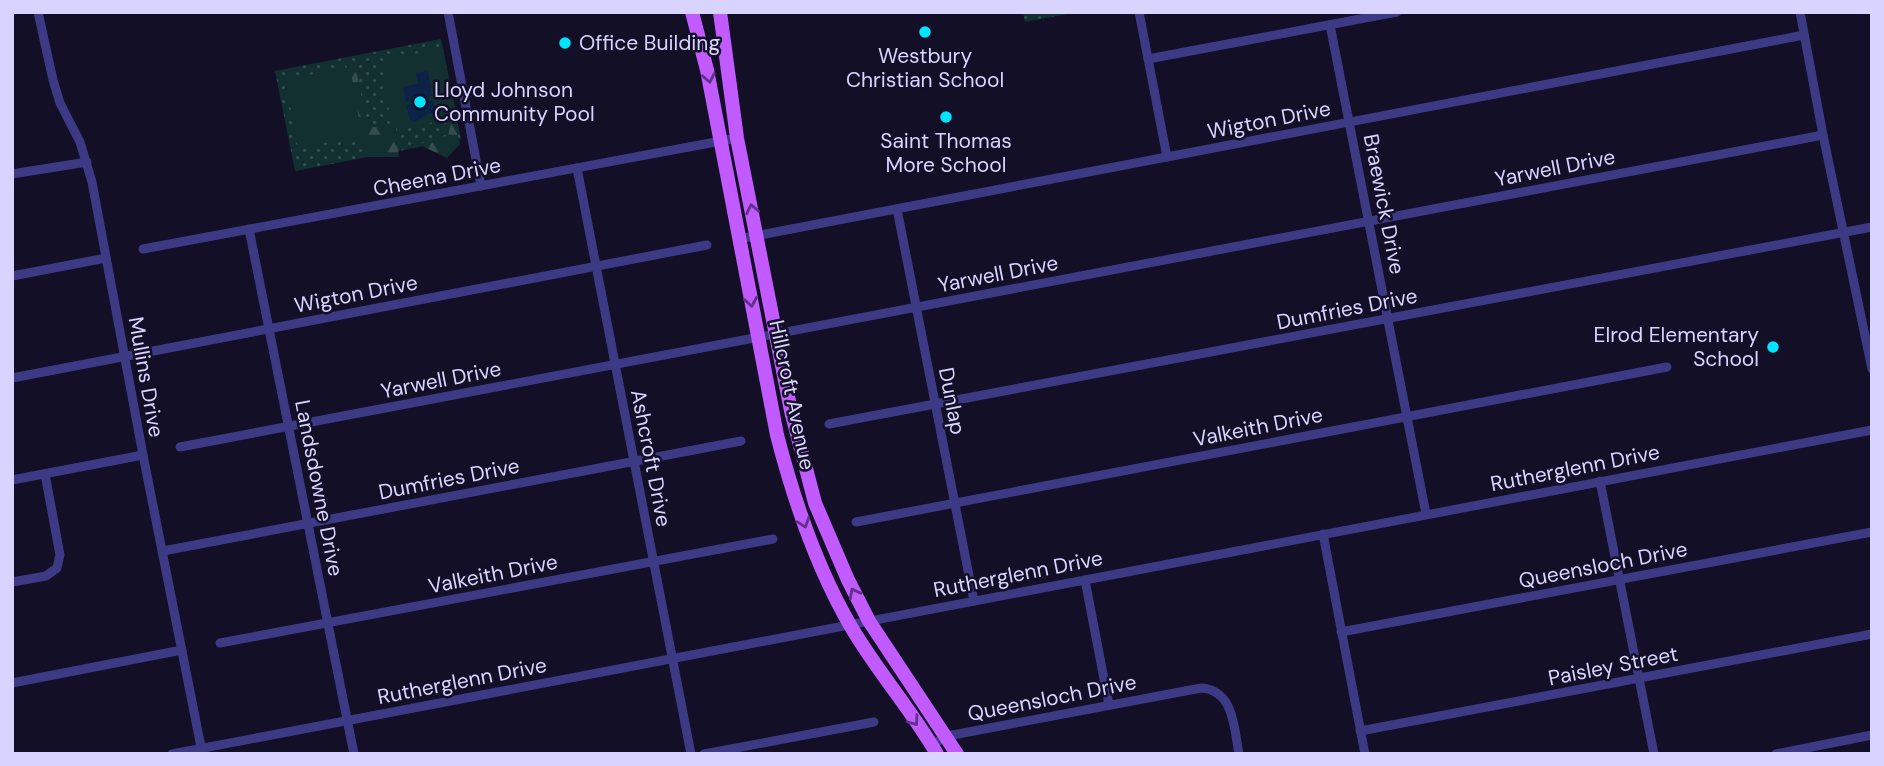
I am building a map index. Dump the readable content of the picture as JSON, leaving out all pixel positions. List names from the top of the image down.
{
  "streets": {
    "main road": ["Hillcroft Avenue"],
    "street": [
      "Wigton Drive",
      "Yarwell Drive",
      "Cheena Drive",
      "Braewick Drive",
      "Dumfries Drive",
      "Mullins Drive",
      "Dunlap",
      "Valkeith Drive",
      "Ashcroft Drive",
      "Rutherglenn Drive",
      "Landsdowne Drive",
      "Queensloch Drive",
      "Paisley Street"
    ]
  },
  "crossings": [
    ["Wigton Drive", "Braewick Drive"],
    ["Wigton Drive", "Mullins Drive"],
    ["Wigton Drive", "Hillcroft Avenue"],
    ["Wigton Drive", "Dunlap"],
    ["Wigton Drive", "Ashcroft Drive"],
    ["Wigton Drive", "Landsdowne Drive"],
    ["Yarwell Drive", "Braewick Drive"],
    ["Yarwell Drive", "Hillcroft Avenue"],
    ["Yarwell Drive", "Dunlap"],
    ["Yarwell Drive", "Ashcroft Drive"],
    ["Yarwell Drive", "Landsdowne Drive"],
    ["Cheena Drive", "Hillcroft Avenue"],
    ["Cheena Drive", "Ashcroft Drive"],
    ["Cheena Drive", "Landsdowne Drive"],
    ["Braewick Drive", "Dumfries Drive"],
    ["Braewick Drive", "Valkeith Drive"],
    ["Braewick Drive", "Rutherglenn Drive"],
    ["Dumfries Drive", "Mullins Drive"],
    ["Dumfries Drive", "Dunlap"],
    ["Dumfries Drive", "Ashcroft Drive"],
    ["Dumfries Drive", "Landsdowne Drive"],
    ["Mullins Drive", "Rutherglenn Drive"],
    ["Hillcroft Avenue", "Rutherglenn Drive"],
    ["Hillcroft Avenue", "Queensloch Drive"],
    ["Dunlap", "Valkeith Drive"],
    ["Dunlap", "Rutherglenn Drive"],
    ["Valkeith Drive", "Ashcroft Drive"],
    ["Valkeith Drive", "Landsdowne Drive"],
    ["Ashcroft Drive", "Rutherglenn Drive"],
    ["Rutherglenn Drive", "Landsdowne Drive"]
  ],
  "places": [
    "Westbury Christian School",
    "Office Building",
    "Lloyd Johnson Community Pool",
    "Saint Thomas More School",
    "Elrod Elementary School"
  ]
}
